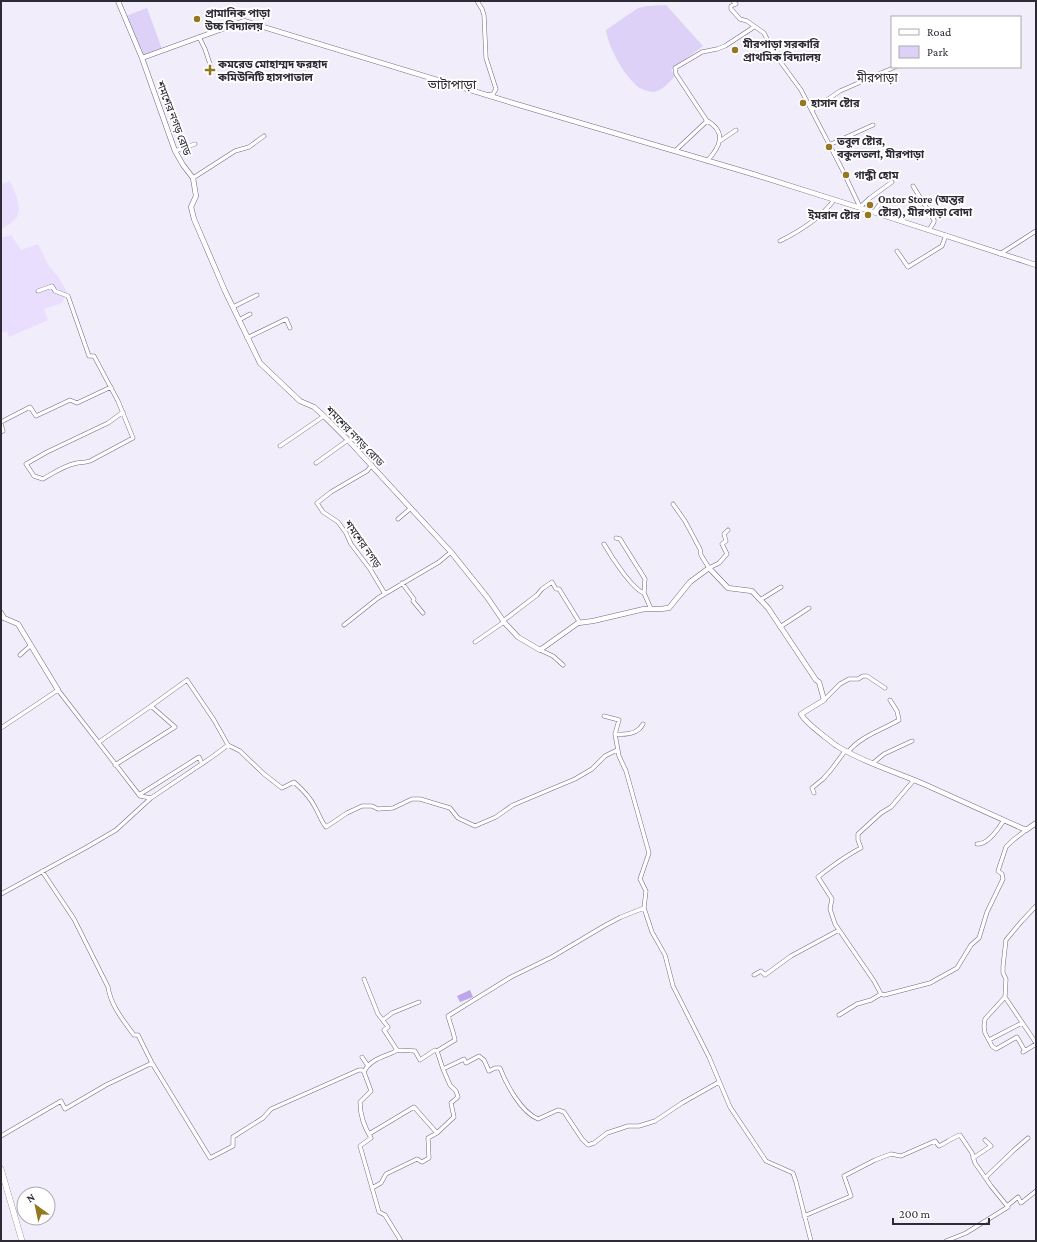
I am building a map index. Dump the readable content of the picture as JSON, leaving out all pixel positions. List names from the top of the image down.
{
  "streets": {
    "street": ["শমশের নগড় রোড", "শমশের নগড়"]
  },
  "crossings": [
    ["শমশের নগড় রোড", "শমশের নগড়"]
  ],
  "districts": ["মীরপাড়া", "ভাটাপাড়া"],
  "places": {
    "other": [
      "প্রামানিক পাড়া উচ্চ বিদ্যালয়",
      "মীরপাড়া সরকারি প্রাথমিক বিদ্যালয়",
      "হাসান ষ্টোর",
      "তবুল ষ্টোর, বকুলতলা, মীরপাড়া",
      "গান্ধী হোম",
      "Ontor Store (অন্তর ষ্টোর), মীরপাড়া বোদা",
      "ইমরান ষ্টোর"
    ],
    "health": ["কমরেড মোহাম্মদ ফরহাদ কমিউনিটি হাসপাতাল"]
  },
  "legend": ["Road", "Park"],
  "scale_bar": "200 m",
  "north": "top left"
}
